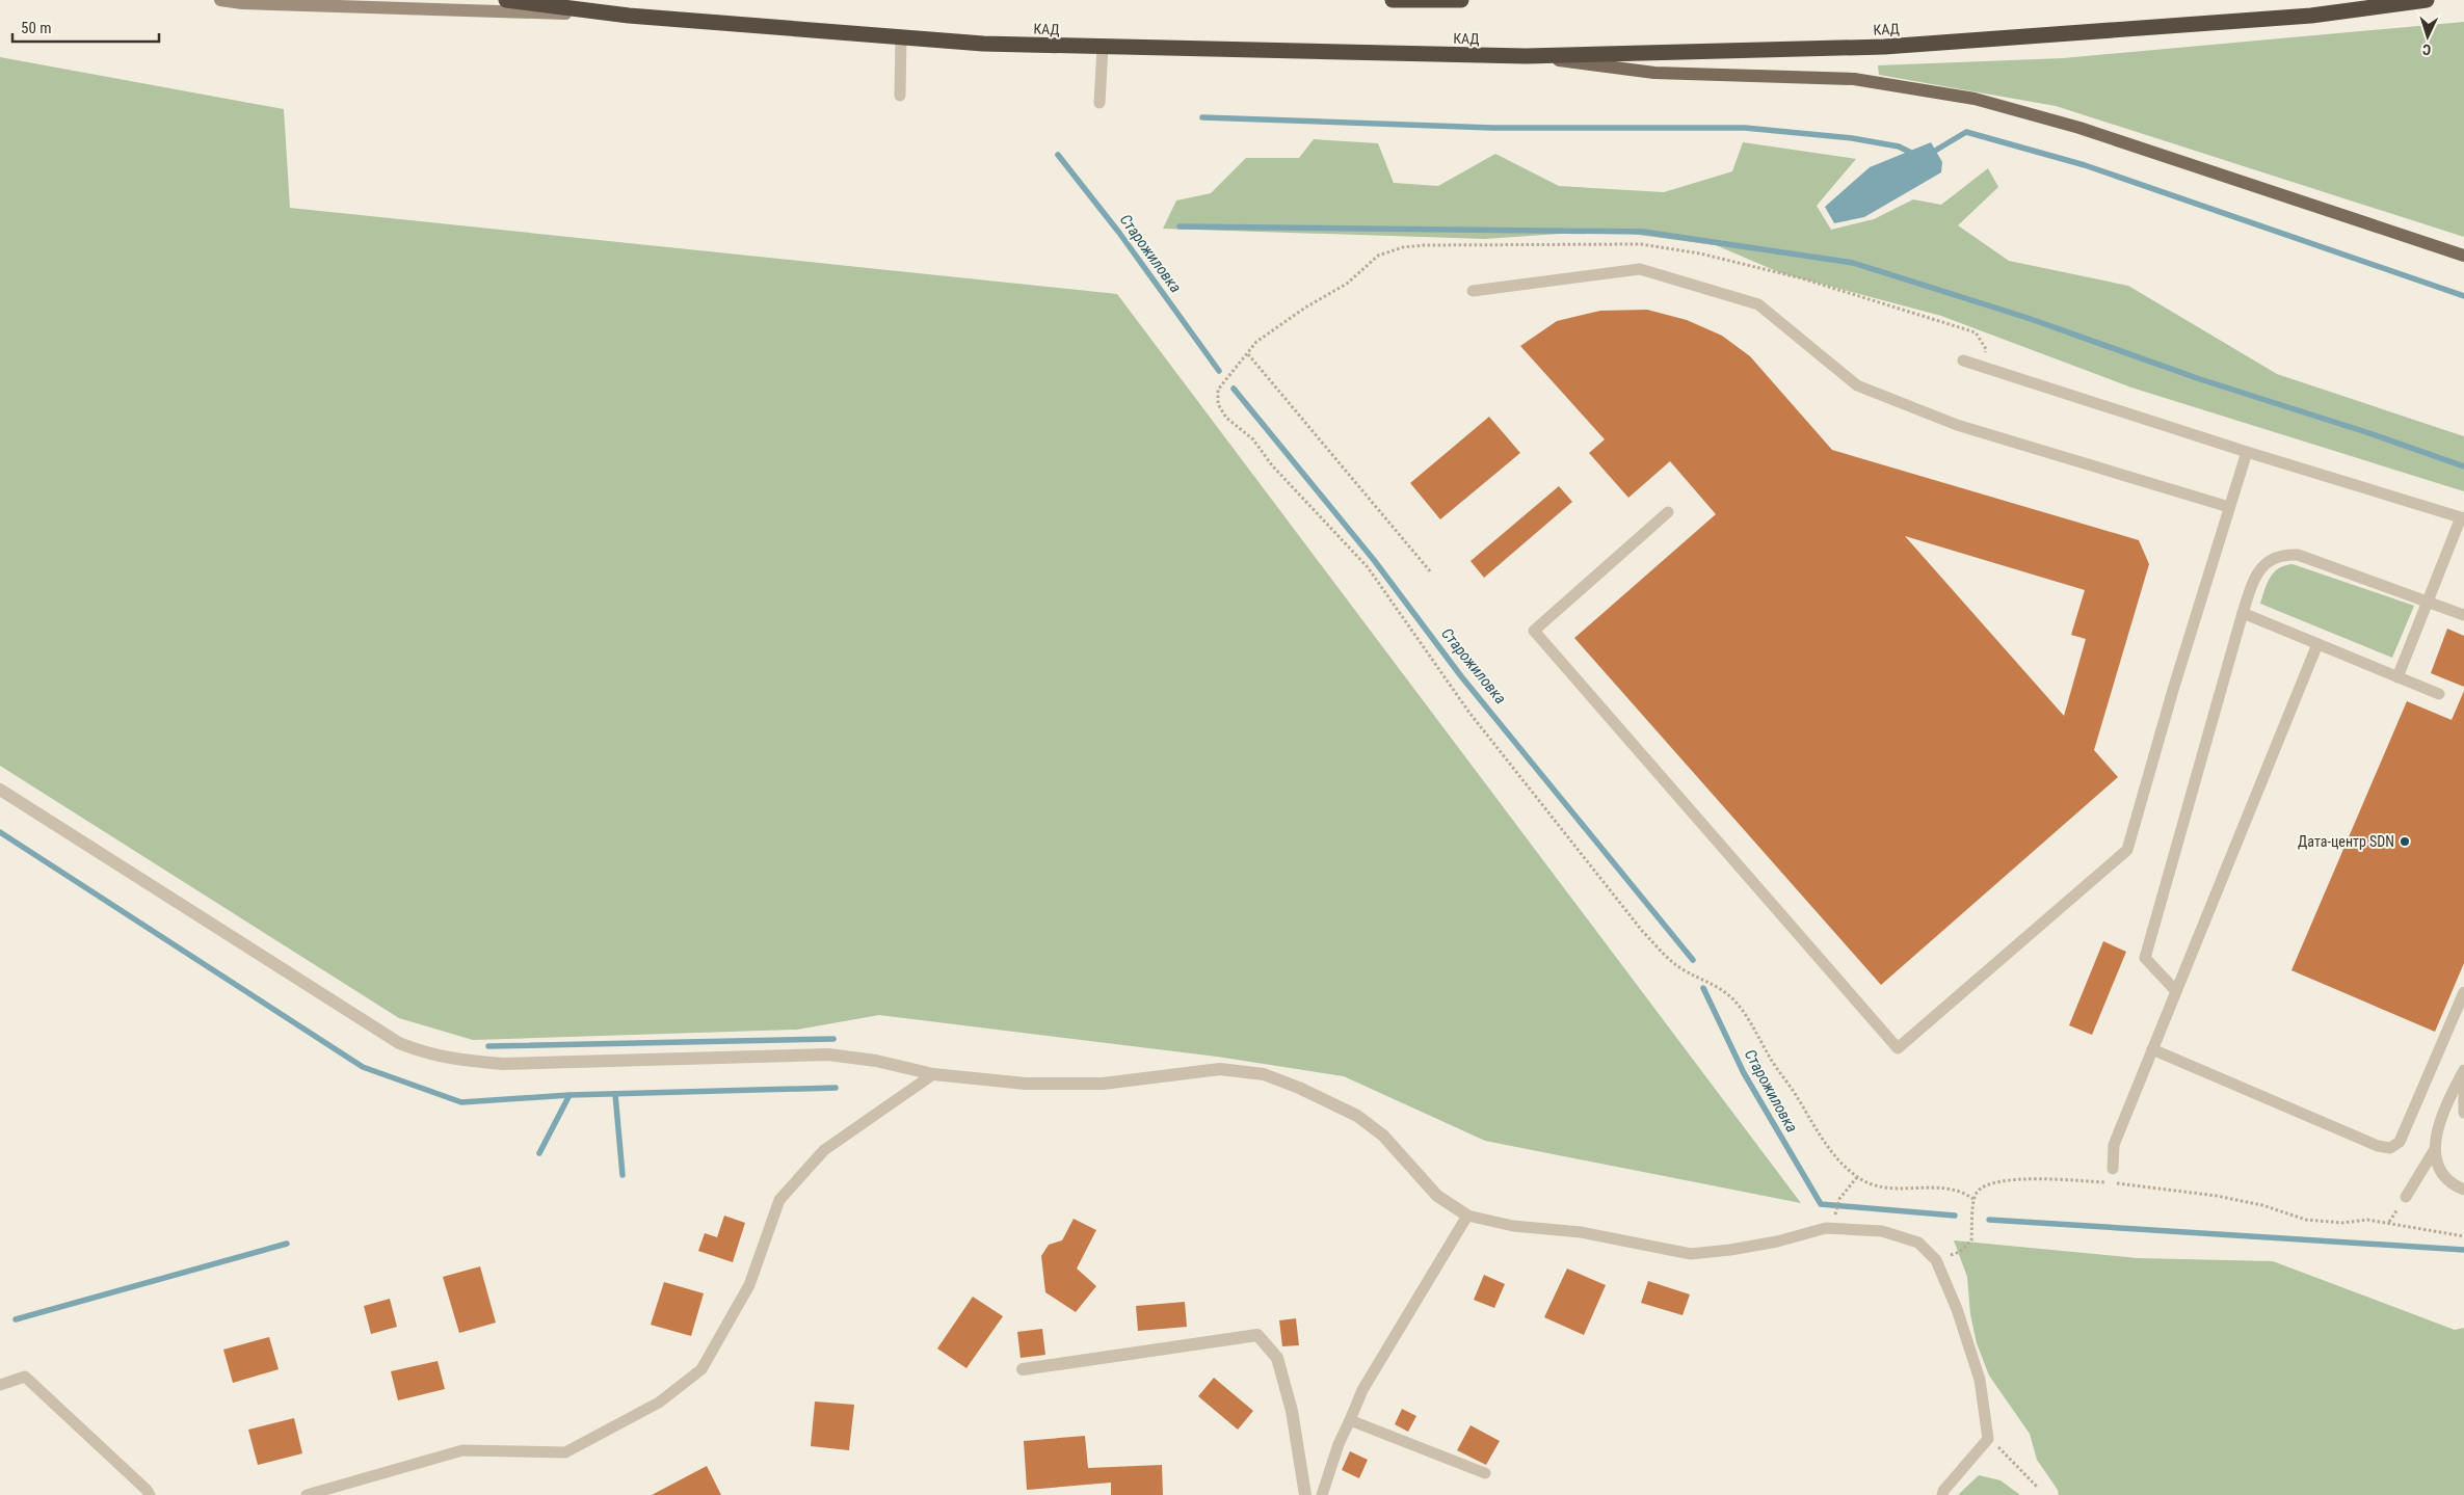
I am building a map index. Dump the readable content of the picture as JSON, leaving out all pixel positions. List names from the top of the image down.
{
  "streets": {
    "highway": ["КАД"]
  },
  "water": ["Старожиловка"],
  "places": ["Дата-центр SDN"],
  "scale_bar": "50 m",
  "north": "bottom"
}
